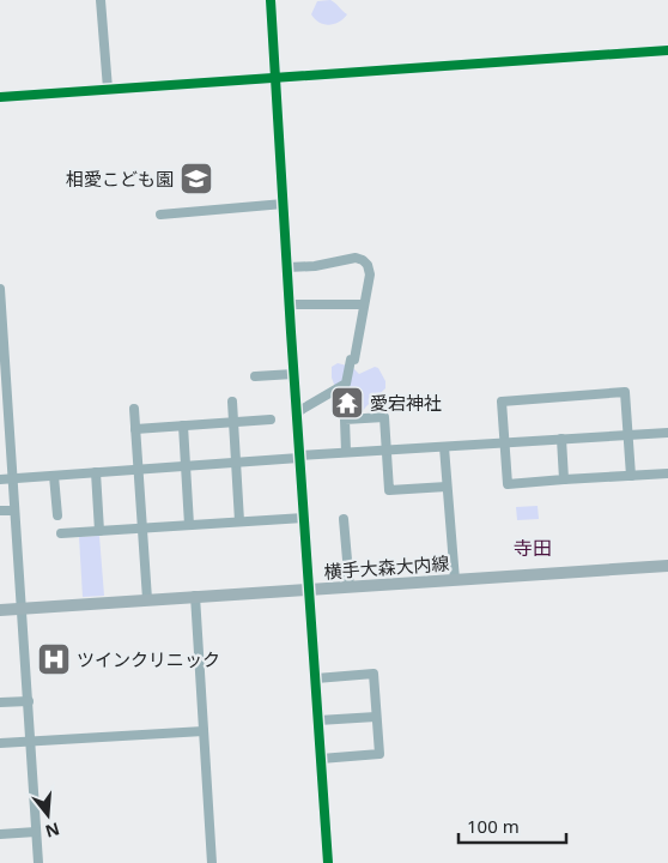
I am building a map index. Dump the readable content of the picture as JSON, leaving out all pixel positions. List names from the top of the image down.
{
  "streets": {
    "main road": ["横手大森大内線"]
  },
  "districts": ["寺田"],
  "places": {
    "school or university": ["相愛こども園"],
    "temple": ["愛宕神社"],
    "hospital": ["ツインクリニック"]
  },
  "scale_bar": "100 m",
  "north": "bottom"
}
